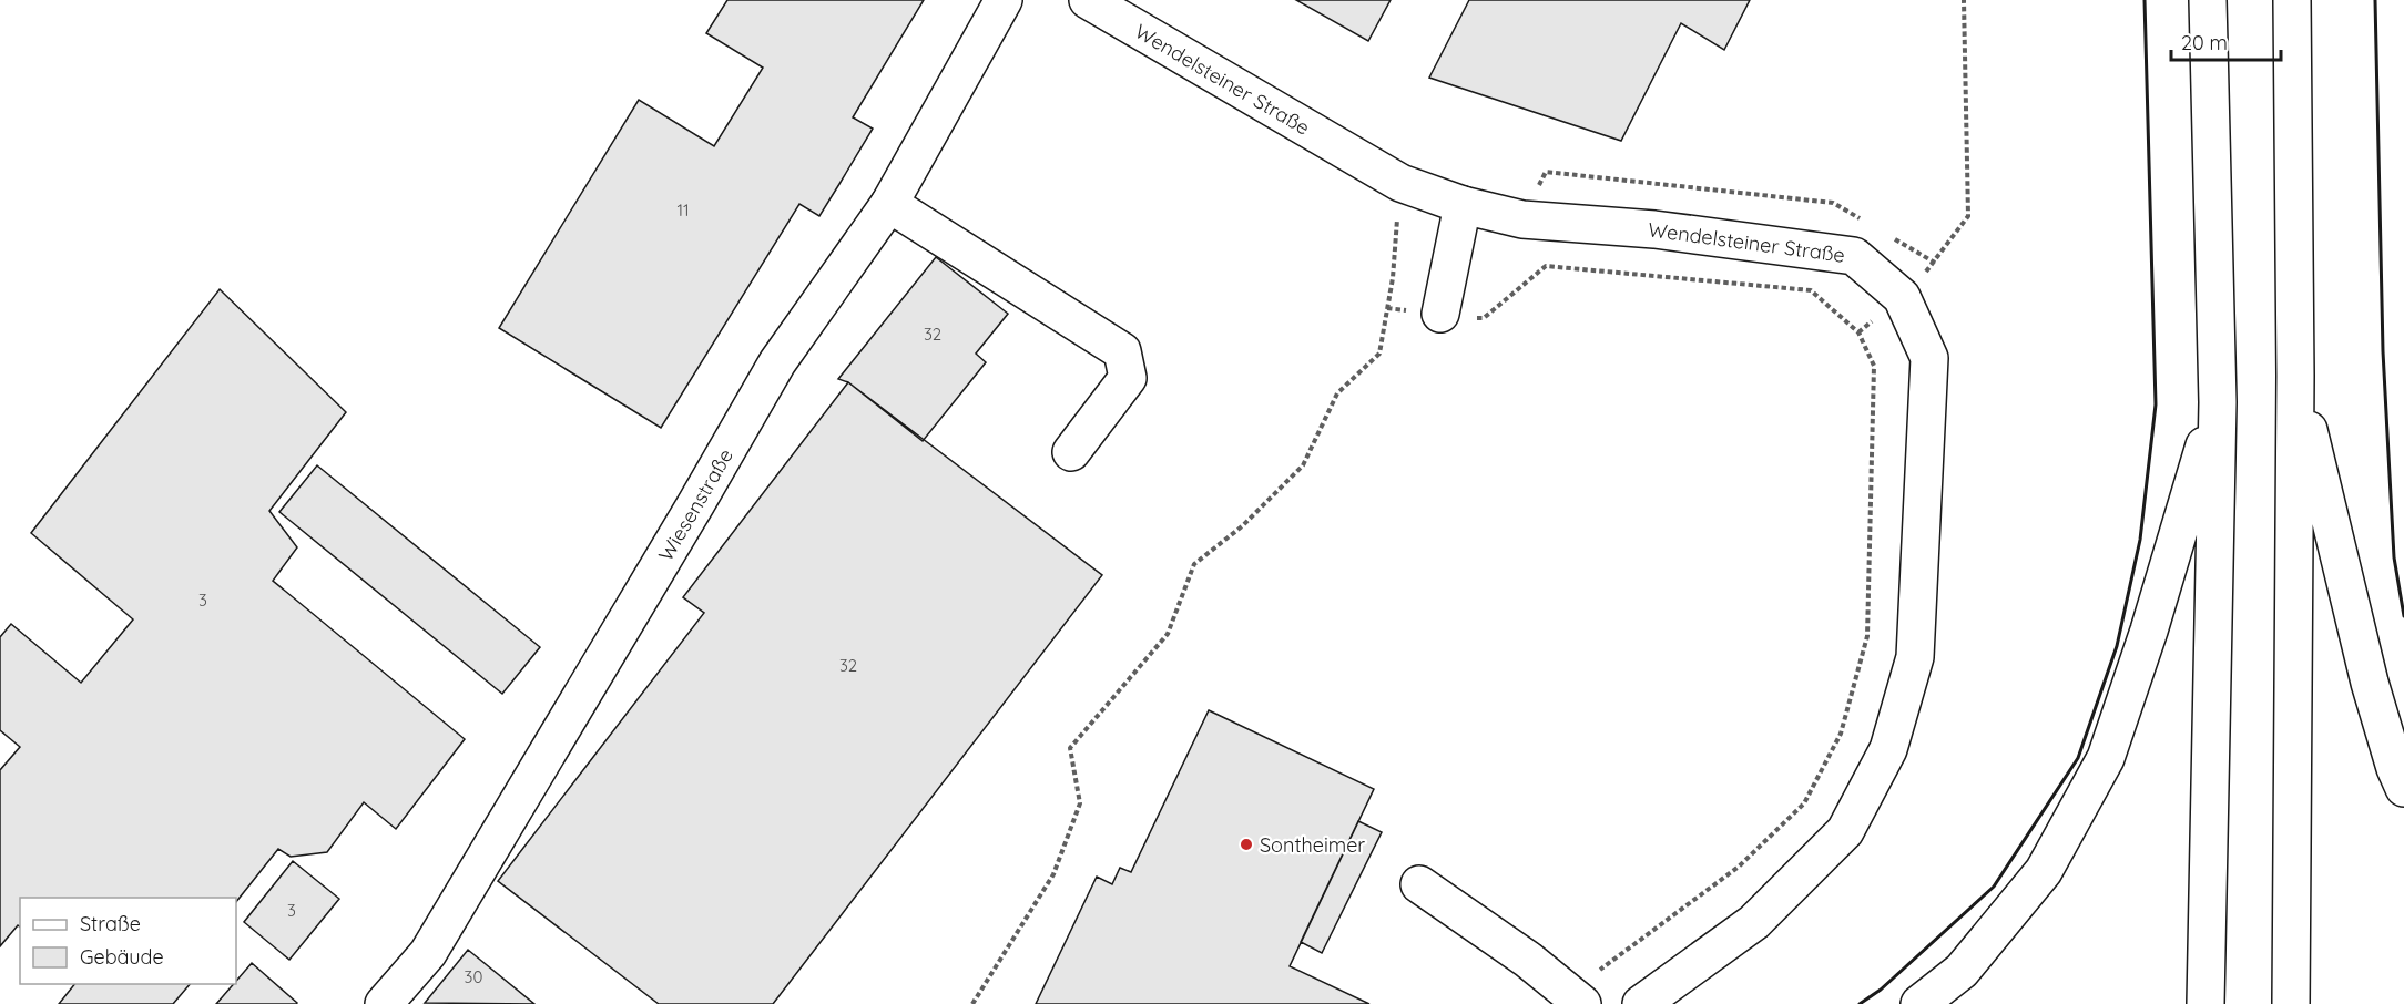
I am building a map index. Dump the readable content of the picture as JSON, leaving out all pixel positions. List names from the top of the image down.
{
  "streets": {
    "main road": ["Wendelsteiner Straße", "Wiesenstraße"]
  },
  "places": ["Sontheimer"],
  "house_numbers": [
    "11",
    "32",
    "3",
    "32",
    "3",
    "30"
  ],
  "legend": ["Straße", "Gebäude"],
  "scale_bar": "20 m"
}
